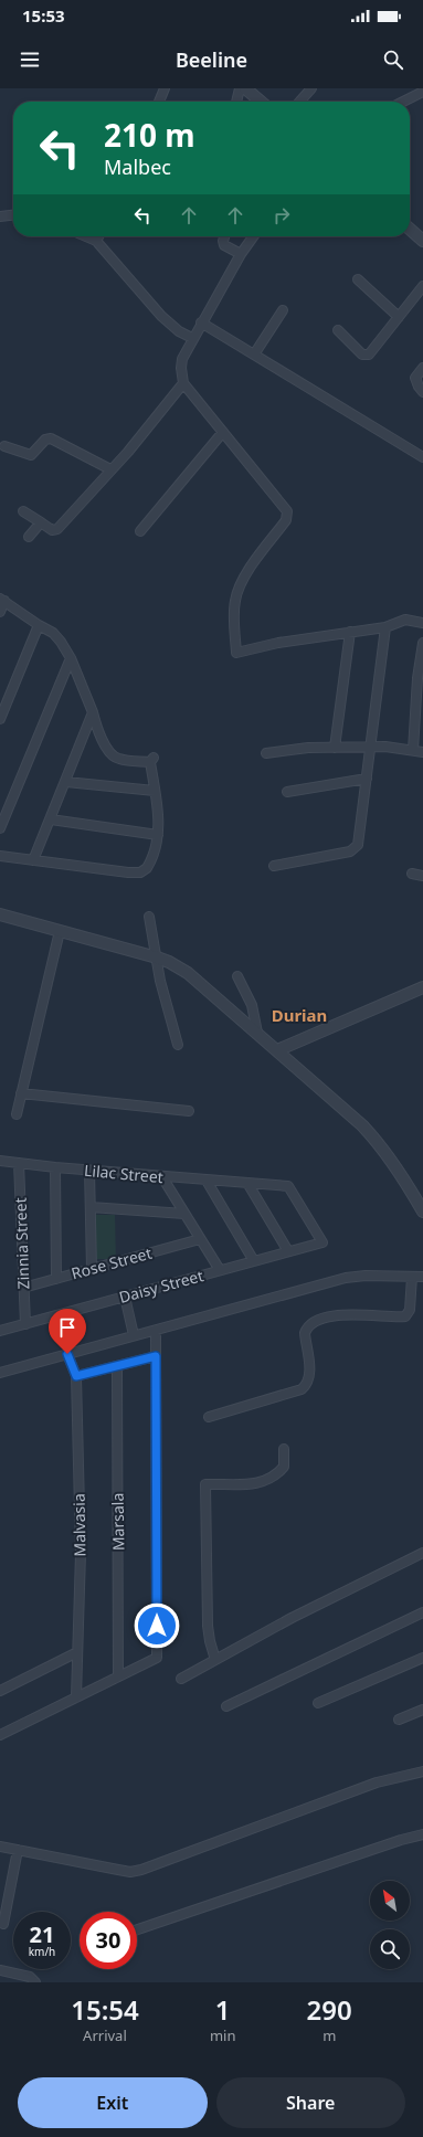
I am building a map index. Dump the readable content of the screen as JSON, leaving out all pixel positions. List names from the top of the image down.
{
  "streets": {
    "street": [
      "Lilac Street",
      "Zinnia Street",
      "Rose Street",
      "Daisy Street",
      "Marsala",
      "Malvasia"
    ]
  },
  "crossings": [
    ["Lilac Street", "Zinnia Street"],
    ["Lilac Street", "Daisy Street"],
    ["Zinnia Street", "Rose Street"],
    ["Zinnia Street", "Daisy Street"]
  ],
  "districts": ["Durian"],
  "north": "top left",
  "page": {
    "status": "15:53",
    "header": "Beeline",
    "turn": ["210 m", "Malbec"],
    "speed": "21 km/h",
    "limit": "30",
    "eta": [
      "15:54",
      "Arrival",
      "1",
      "min",
      "290",
      "m"
    ],
    "buttons": ["Exit", "Share"]
  }
}
